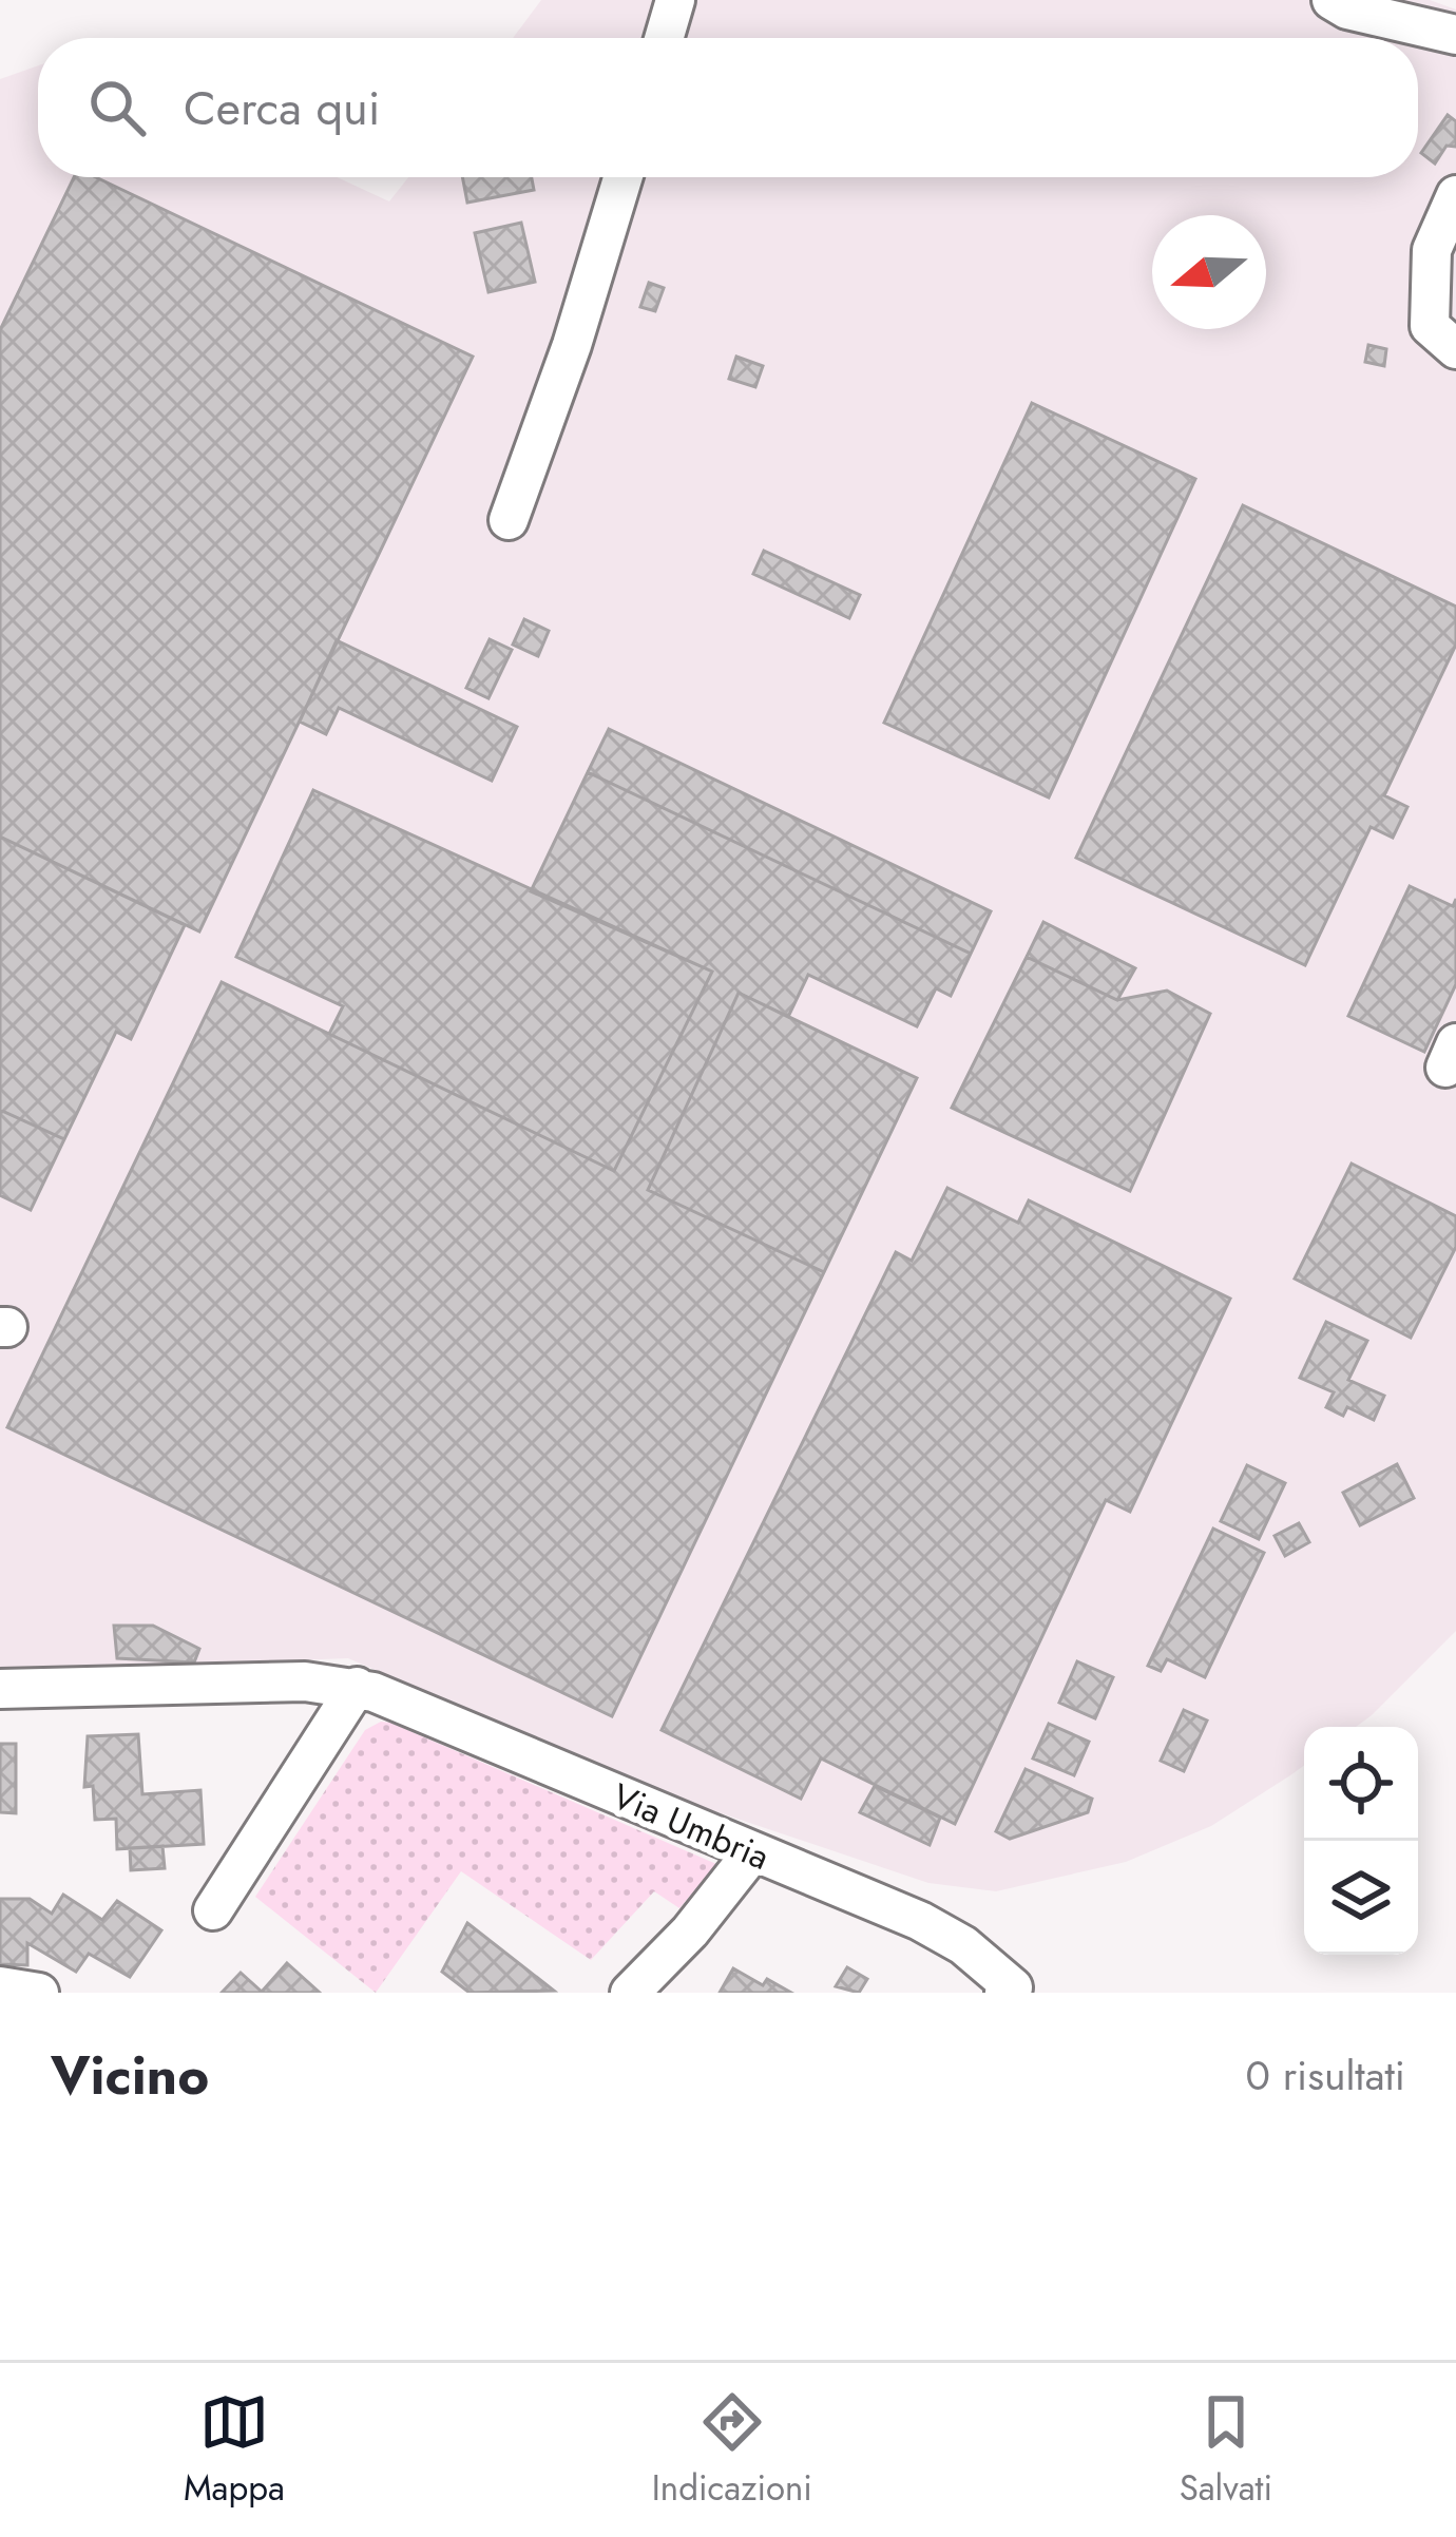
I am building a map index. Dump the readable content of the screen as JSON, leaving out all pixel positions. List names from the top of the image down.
{
  "streets": {
    "street": ["Via Umbria"]
  },
  "north": "left",
  "page": {
    "search": "Cerca qui",
    "heading": ["Vicino", "0 risultati"],
    "nav": ["Mappa", "Indicazioni", "Salvati"]
  }
}
